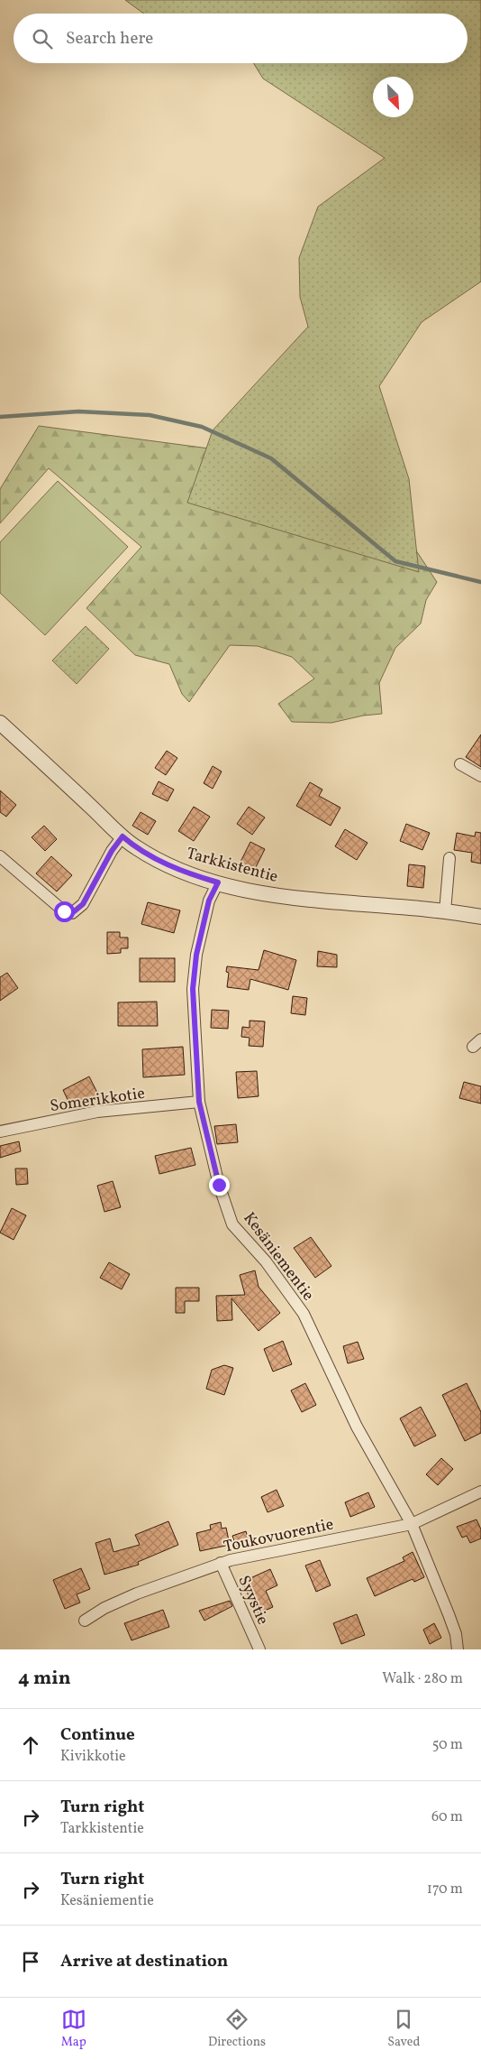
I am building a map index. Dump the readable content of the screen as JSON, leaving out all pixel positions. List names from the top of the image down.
{
  "streets": {
    "street": [
      "Tarkkistentie",
      "Somerikkotie",
      "Kesäniementie",
      "Toukovuorentie",
      "Syystie"
    ]
  },
  "crossings": [
    ["Tarkkistentie", "Kesäniementie"],
    ["Somerikkotie", "Kesäniementie"],
    ["Kesäniementie", "Toukovuorentie"],
    ["Toukovuorentie", "Syystie"]
  ],
  "north": "bottom right",
  "page": {
    "search": "Search here",
    "heading": ["4 min", "Walk · 280 m"],
    "list": [
      ["Continue", "Kivikkotie", "50 m"],
      ["Turn right", "Tarkkistentie", "60 m"],
      ["Turn right", "Kesäniementie", "170 m"],
      "Arrive at destination"
    ],
    "nav": ["Map", "Directions", "Saved"]
  }
}
